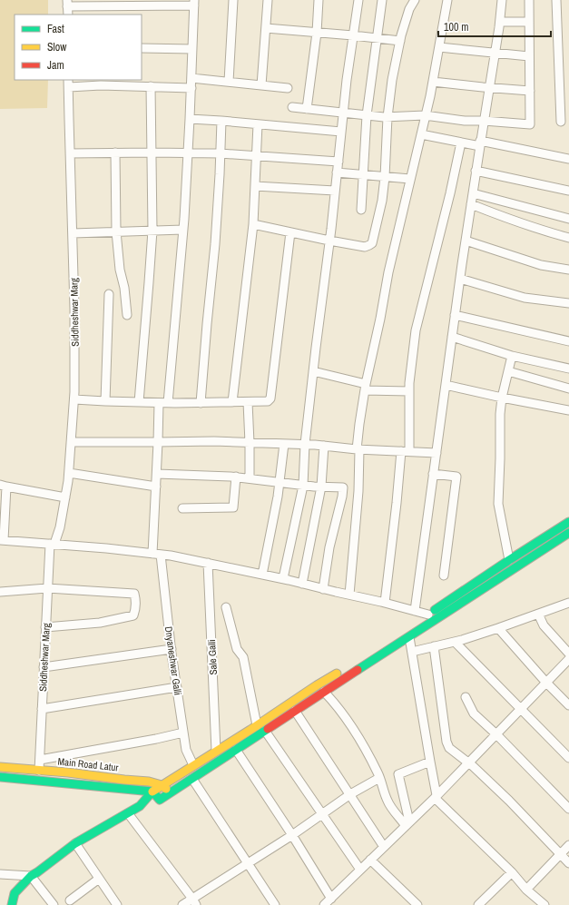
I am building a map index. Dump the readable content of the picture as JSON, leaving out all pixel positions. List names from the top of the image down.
{
  "streets": {
    "main road": ["Main Road Latur"],
    "street": ["Siddheshwar Marg", "Sale Galli", "Dnyaneshwar Galli"]
  },
  "crossings": [
    ["Siddheshwar Marg", "Main Road Latur"]
  ],
  "legend": ["Fast", "Slow", "Jam"],
  "scale_bar": "100 m"
}
